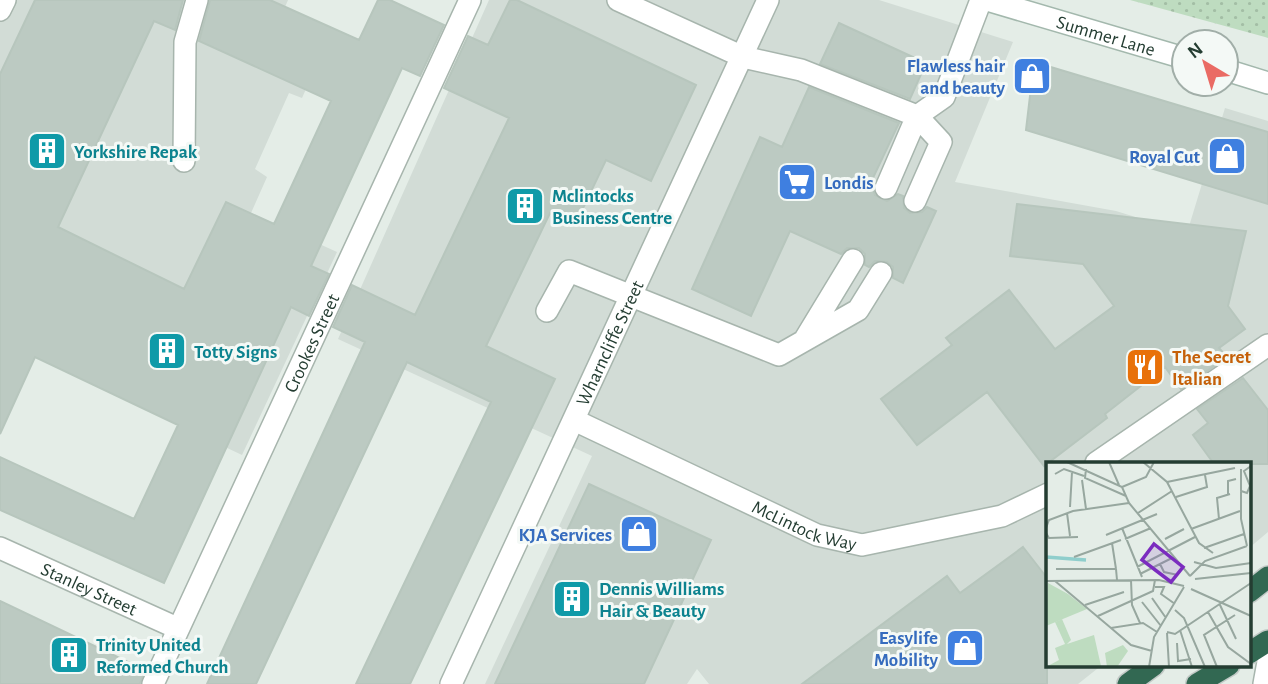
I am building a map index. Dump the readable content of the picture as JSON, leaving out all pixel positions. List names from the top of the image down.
{
  "streets": {
    "street": [
      "Summer Lane",
      "Crookes Street",
      "Wharncliffe Street",
      "McLintock Way",
      "Stanley Street"
    ]
  },
  "crossings": [
    ["Crookes Street", "Stanley Street"],
    ["Wharncliffe Street", "McLintock Way"]
  ],
  "places": {
    "shop": [
      "Flawless hair and beauty",
      "Royal Cut",
      "KJA Services",
      "Easylife Mobility"
    ],
    "building": [
      "Yorkshire Repak",
      "Mclintocks Business Centre",
      "Totty Signs",
      "Dennis Williams Hair & Beauty",
      "Trinity United Reformed Church"
    ],
    "supermarket": ["Londis"],
    "restaurant": ["The Secret Italian"]
  },
  "north": "top left"
}
